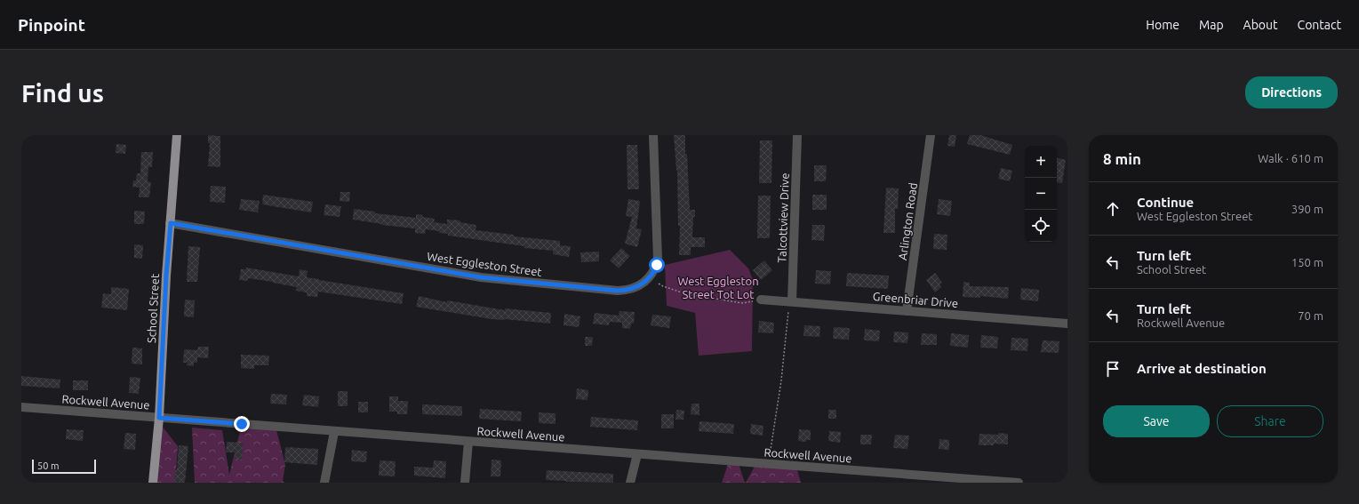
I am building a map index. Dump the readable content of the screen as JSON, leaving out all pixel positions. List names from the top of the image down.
{
  "streets": {
    "main road": ["School Street"],
    "street": [
      "Talcottview Drive",
      "Arlington Road",
      "West Eggleston Street",
      "Greenbriar Drive",
      "Rockwell Avenue"
    ]
  },
  "crossings": [
    ["Talcottview Drive", "Greenbriar Drive"],
    ["Arlington Road", "Greenbriar Drive"],
    ["West Eggleston Street", "School Street"],
    ["School Street", "Rockwell Avenue"]
  ],
  "parks": ["West Eggleston Street Tot Lot"],
  "scale_bar": "50 m",
  "page": {
    "header": "Pinpoint",
    "nav": [
      "Home",
      "Map",
      "About",
      "Contact"
    ],
    "buttons": [
      "Directions",
      ["Save", "Share"]
    ],
    "title": "Find us",
    "heading": ["8 min", "Walk · 610 m"],
    "map_buttons": ["+", "−"],
    "list": [
      ["Continue", "West Eggleston Street", "390 m"],
      ["Turn left", "School Street", "150 m"],
      ["Turn left", "Rockwell Avenue", "70 m"],
      "Arrive at destination"
    ],
    "scale": "50 m"
  }
}
